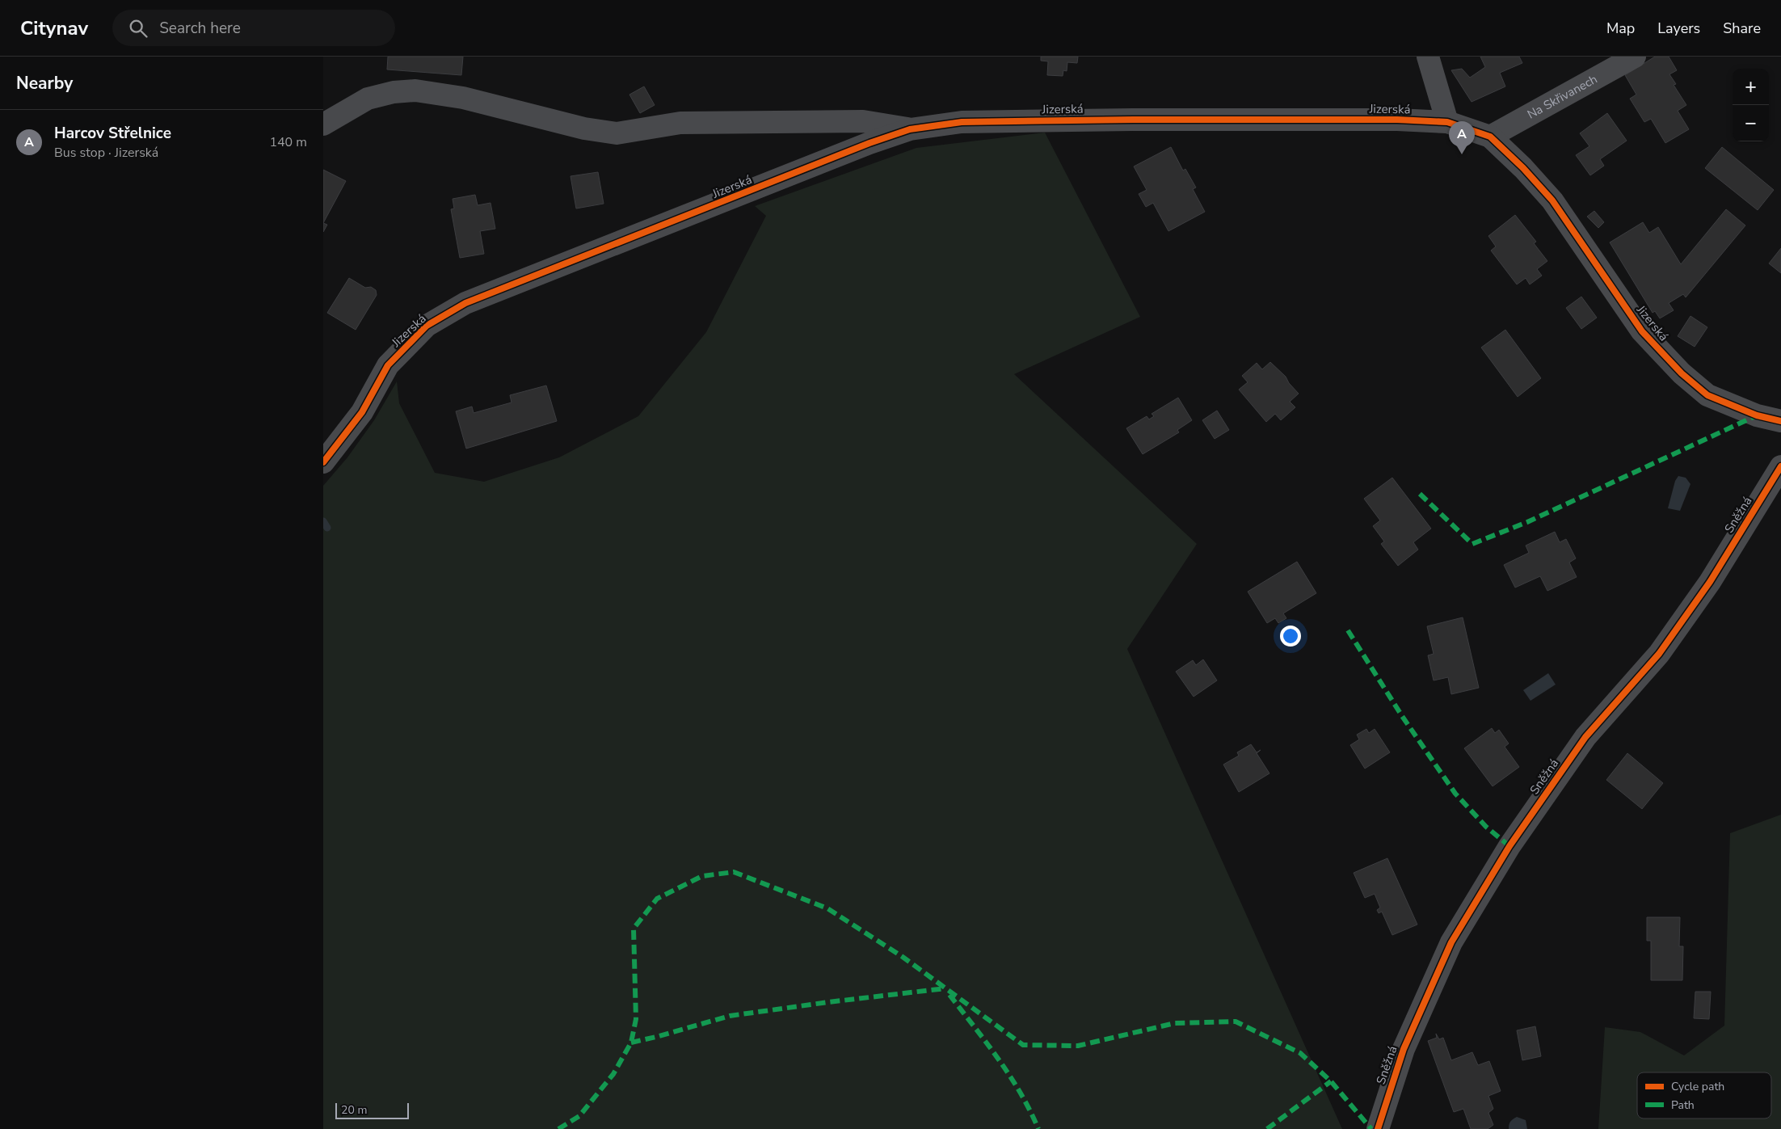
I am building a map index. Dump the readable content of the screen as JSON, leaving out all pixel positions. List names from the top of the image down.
{
  "streets": {
    "street": ["Na Skřivanech", "Jizerská", "Sněžná"]
  },
  "crossings": [
    ["Na Skřivanech", "Jizerská"]
  ],
  "legend": ["Cycle path", "Path"],
  "scale_bar": "20 m",
  "page": {
    "header": "Citynav",
    "search": "Search here",
    "nav": ["Map", "Layers", "Share"],
    "heading": "Nearby",
    "map_buttons": ["+", "−"],
    "list": [
      {
        "mark": "A",
        "name": "Harcov Střelnice",
        "note": "Bus stop · Jizerská",
        "value": "140 m"
      }
    ],
    "pins": "A",
    "scale": "20 m"
  }
}
